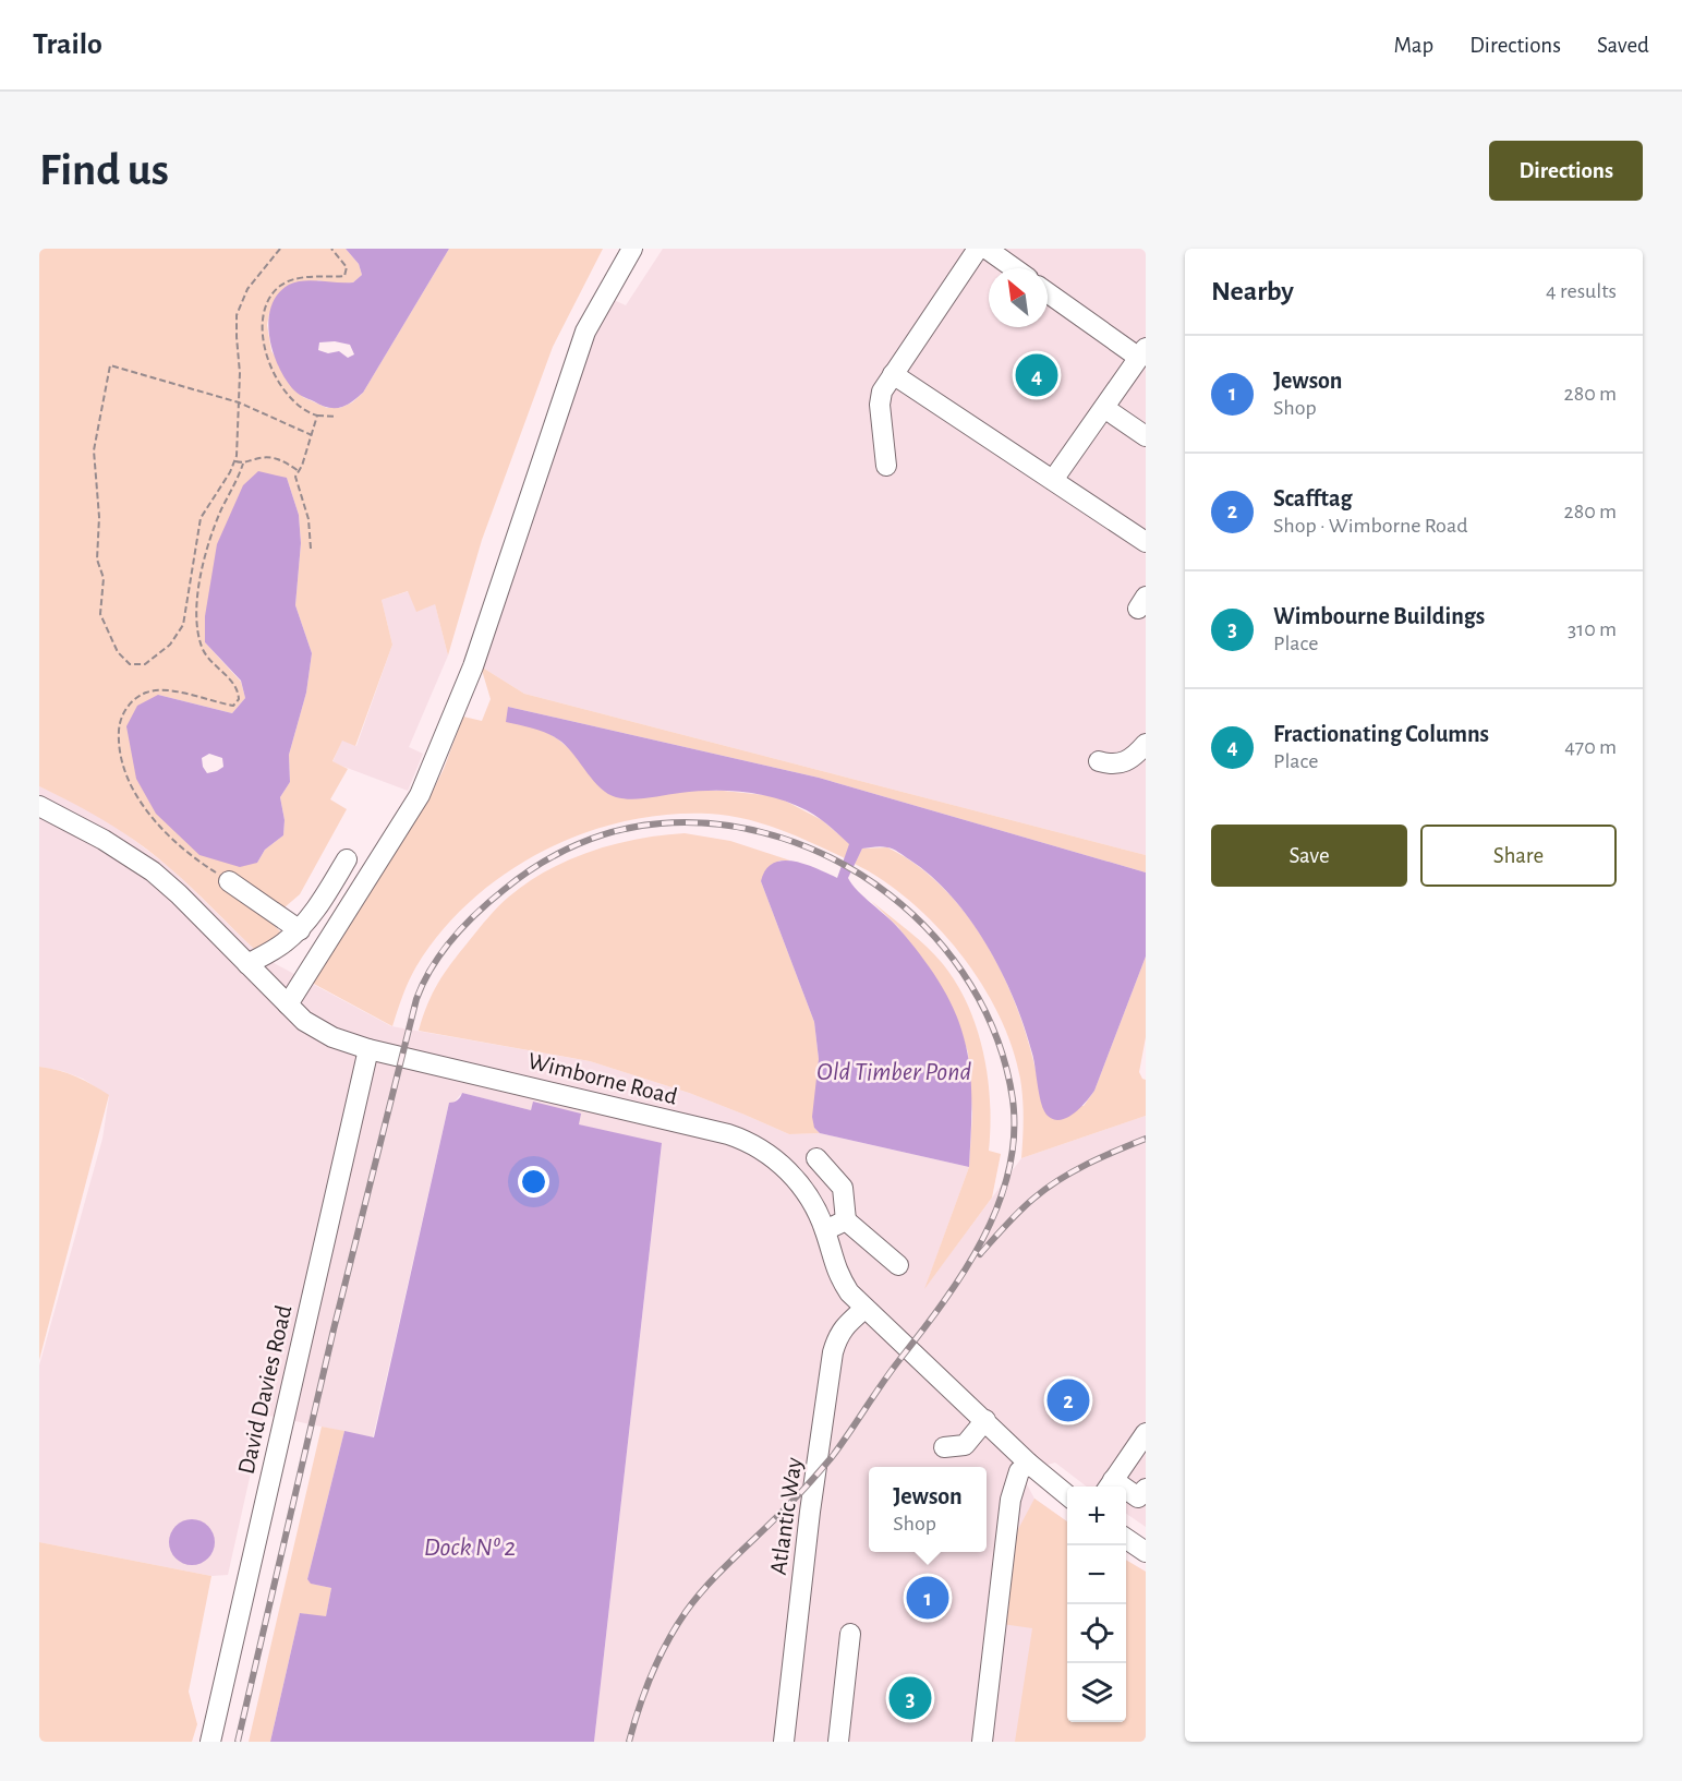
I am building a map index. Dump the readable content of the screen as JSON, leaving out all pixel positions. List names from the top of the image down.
{
  "streets": {
    "street": ["Wimborne Road", "David Davies Road", "Atlantic Way"]
  },
  "crossings": [
    ["Wimborne Road", "David Davies Road"],
    ["Wimborne Road", "Atlantic Way"]
  ],
  "water": ["Old Timber Pond", "Dock Nº 2"],
  "north": "top left",
  "page": {
    "header": "Trailo",
    "nav": ["Map", "Directions", "Saved"],
    "buttons": [
      "Directions",
      ["Save", "Share"]
    ],
    "title": "Find us",
    "heading": ["Nearby", "4 results"],
    "list": [
      {
        "mark": "1",
        "name": "Jewson",
        "note": "Shop",
        "value": "280 m"
      },
      {
        "mark": "2",
        "name": "Scafftag",
        "note": "Shop · Wimborne Road",
        "value": "280 m"
      },
      {
        "mark": "3",
        "name": "Wimbourne Buildings",
        "note": "Place",
        "value": "310 m"
      },
      {
        "mark": "4",
        "name": "Fractionating Columns",
        "note": "Place",
        "value": "470 m"
      }
    ],
    "pins": [
      "4",
      "2",
      "1",
      "3"
    ],
    "popup": ["Jewson", "Shop"],
    "map_buttons": ["+", "−"]
  }
}
